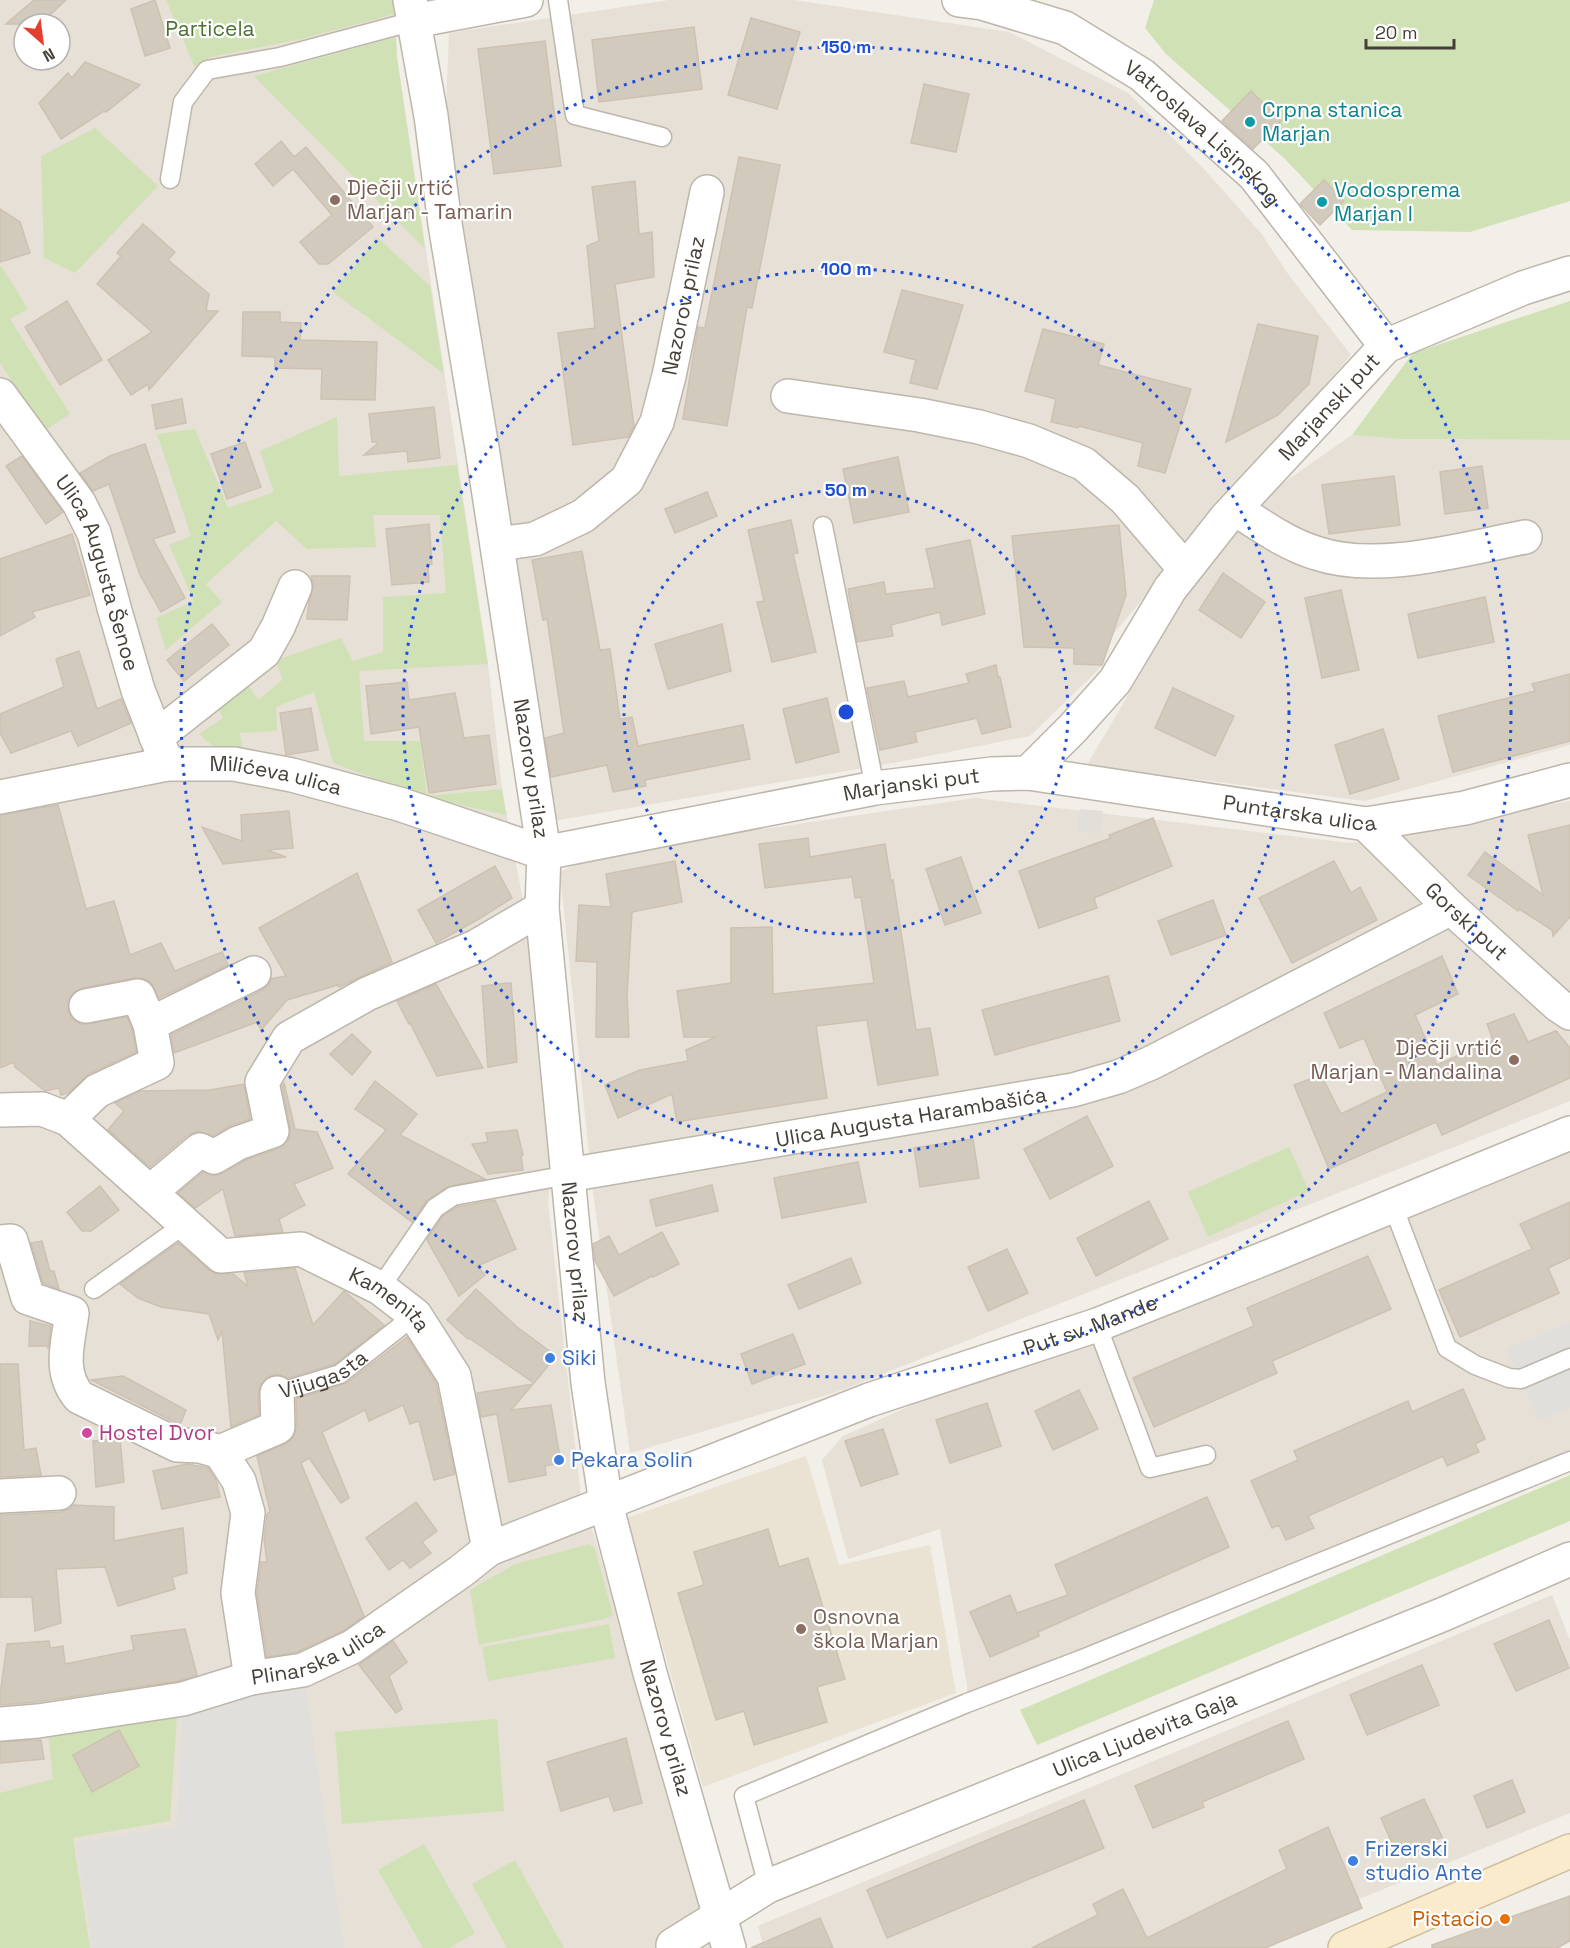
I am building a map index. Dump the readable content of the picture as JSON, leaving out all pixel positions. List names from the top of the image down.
{
  "streets": {
    "street": [
      "Vatroslava Lisinskog",
      "Nazorov prilaz",
      "Marjanski put",
      "Ulica Augusta Šenoe",
      "Milićeva ulica",
      "Puntarska ulica",
      "Gorski put",
      "Ulica Augusta Harambašića",
      "Kamenita",
      "Put sv. Mande",
      "Vijugasta",
      "Plinarska ulica",
      "Ulica Ljudevita Gaja"
    ]
  },
  "crossings": [
    ["Vatroslava Lisinskog", "Marjanski put"],
    ["Nazorov prilaz", "Marjanski put"],
    ["Nazorov prilaz", "Milićeva ulica"],
    ["Nazorov prilaz", "Ulica Augusta Harambašića"],
    ["Nazorov prilaz", "Put sv. Mande"],
    ["Nazorov prilaz", "Plinarska ulica"],
    ["Nazorov prilaz", "Ulica Ljudevita Gaja"],
    ["Marjanski put", "Milićeva ulica"],
    ["Marjanski put", "Puntarska ulica"],
    ["Ulica Augusta Šenoe", "Milićeva ulica"],
    ["Puntarska ulica", "Gorski put"],
    ["Gorski put", "Ulica Augusta Harambašića"],
    ["Ulica Augusta Harambašića", "Kamenita"],
    ["Kamenita", "Vijugasta"],
    ["Kamenita", "Plinarska ulica"],
    ["Put sv. Mande", "Plinarska ulica"]
  ],
  "parks": ["Particela"],
  "places": [
    "Crpna stanica Marjan",
    "Dječji vrtić Marjan - Tamarin",
    "Vodosprema Marjan I",
    "Dječji vrtić Marjan - Mandalina",
    "Siki",
    "Hostel Dvor",
    "Pekara Solin",
    "Osnovna škola Marjan",
    "Frizerski studio Ante",
    "Pistacio"
  ],
  "scale_bar": "20 m",
  "north": "bottom right",
  "rings": ["150 m", "100 m", "50 m"]
}
